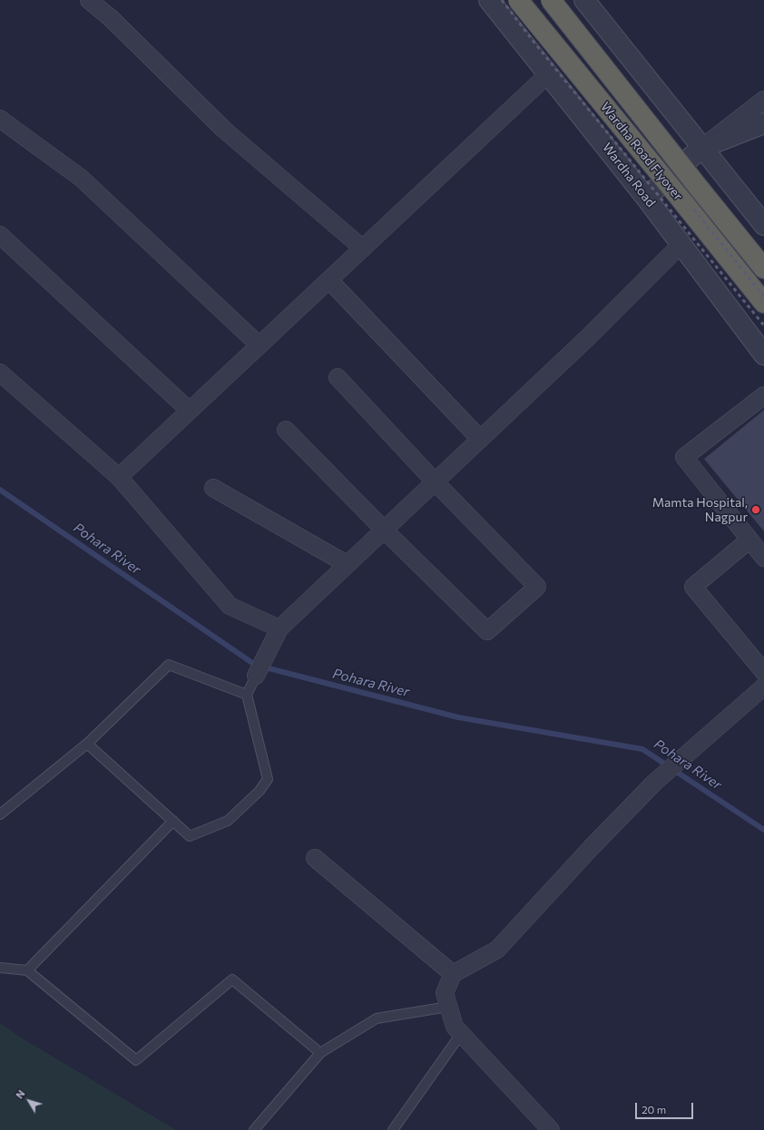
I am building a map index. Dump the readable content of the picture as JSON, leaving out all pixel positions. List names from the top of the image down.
{
  "streets": {
    "highway": ["Wardha Road Flyover"],
    "street": ["Wardha Road"]
  },
  "water": ["Pohara River"],
  "places": ["Mamta Hospital, Nagpur"],
  "scale_bar": "20 m",
  "north": "top left"
}
